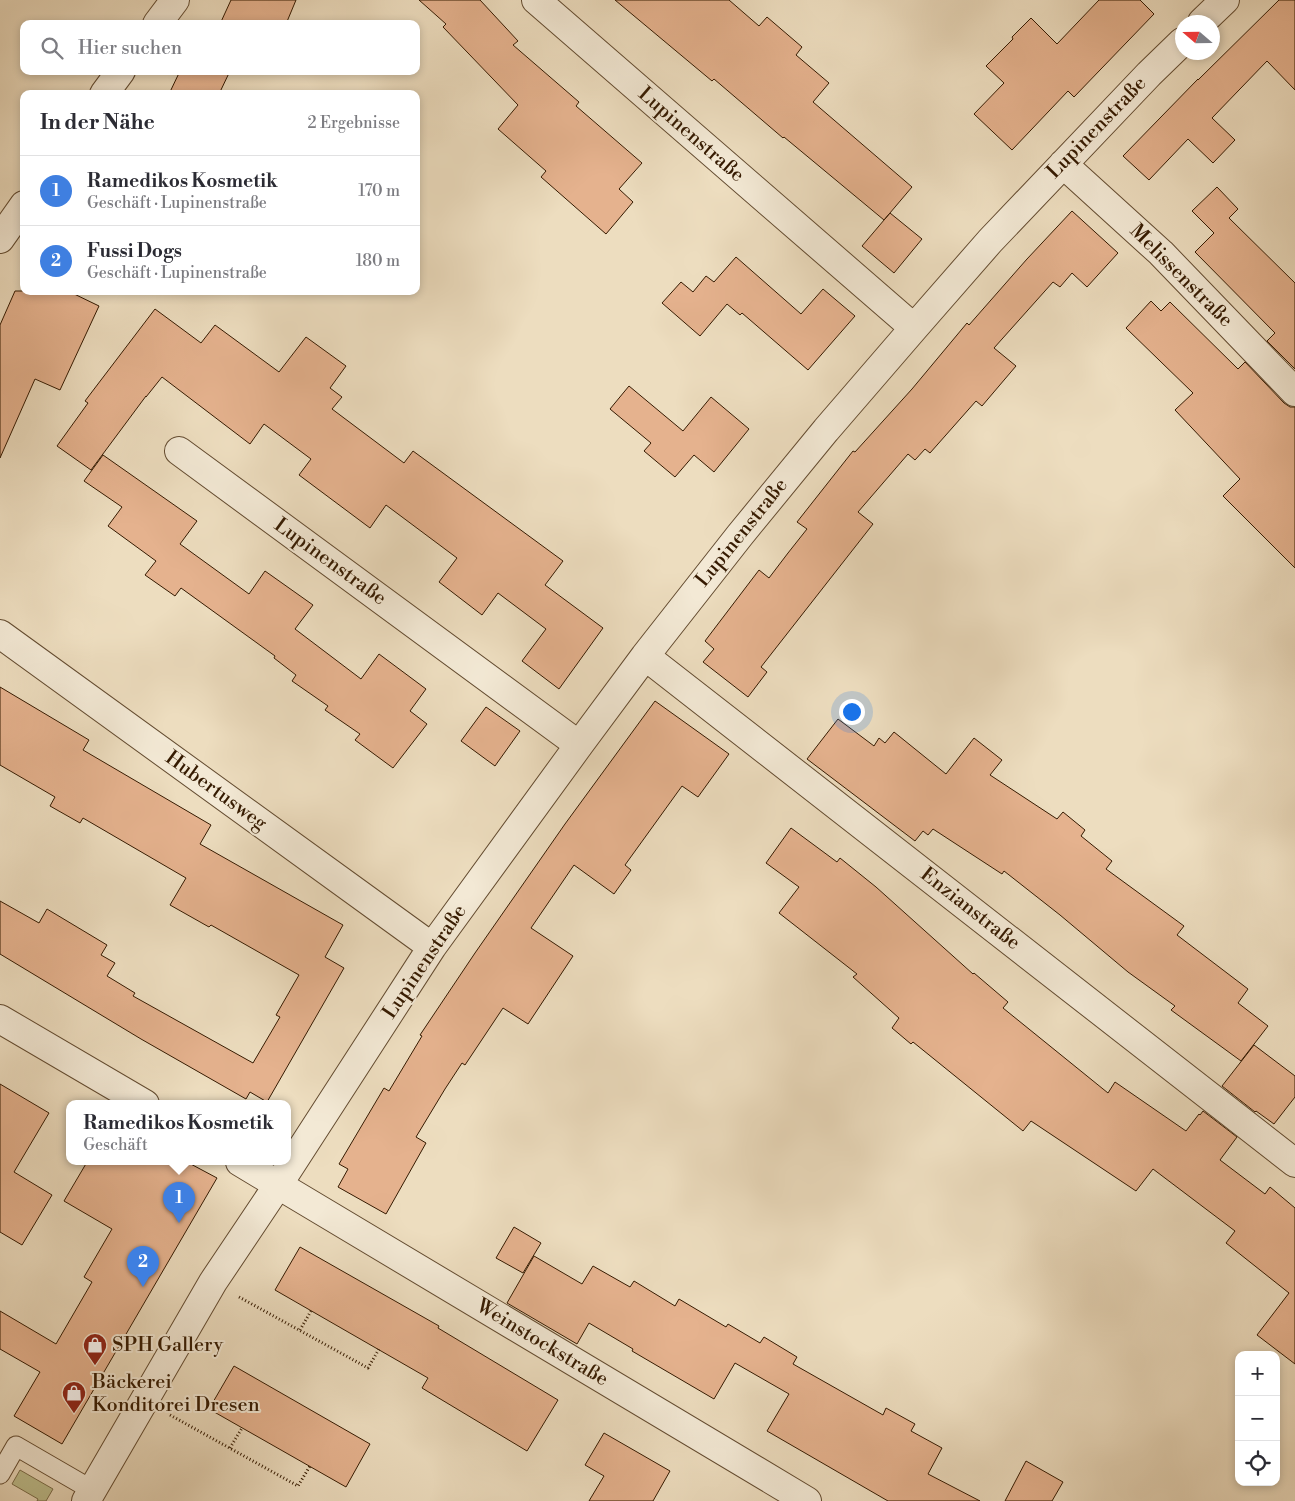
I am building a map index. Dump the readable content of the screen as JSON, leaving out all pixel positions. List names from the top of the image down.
{
  "streets": {
    "street": [
      "Lupinenstraße",
      "Melissenstraße",
      "Hubertusweg",
      "Enzianstraße",
      "Weinstockstraße"
    ]
  },
  "crossings": [
    ["Lupinenstraße", "Melissenstraße"],
    ["Lupinenstraße", "Hubertusweg"],
    ["Lupinenstraße", "Enzianstraße"],
    ["Lupinenstraße", "Weinstockstraße"]
  ],
  "places": {
    "shop": ["SPH Gallery", "Bäckerei Konditorei Dresen"]
  },
  "north": "left",
  "page": {
    "search": "Hier suchen",
    "heading": ["In der Nähe", "2 Ergebnisse"],
    "list": [
      {
        "mark": "1",
        "name": "Ramedikos Kosmetik",
        "note": "Geschäft · Lupinenstraße",
        "value": "170 m"
      },
      {
        "mark": "2",
        "name": "Fussi Dogs",
        "note": "Geschäft · Lupinenstraße",
        "value": "180 m"
      }
    ],
    "popup": ["Ramedikos Kosmetik", "Geschäft"],
    "pins": ["1", "2"],
    "map_buttons": ["+", "−"]
  }
}
